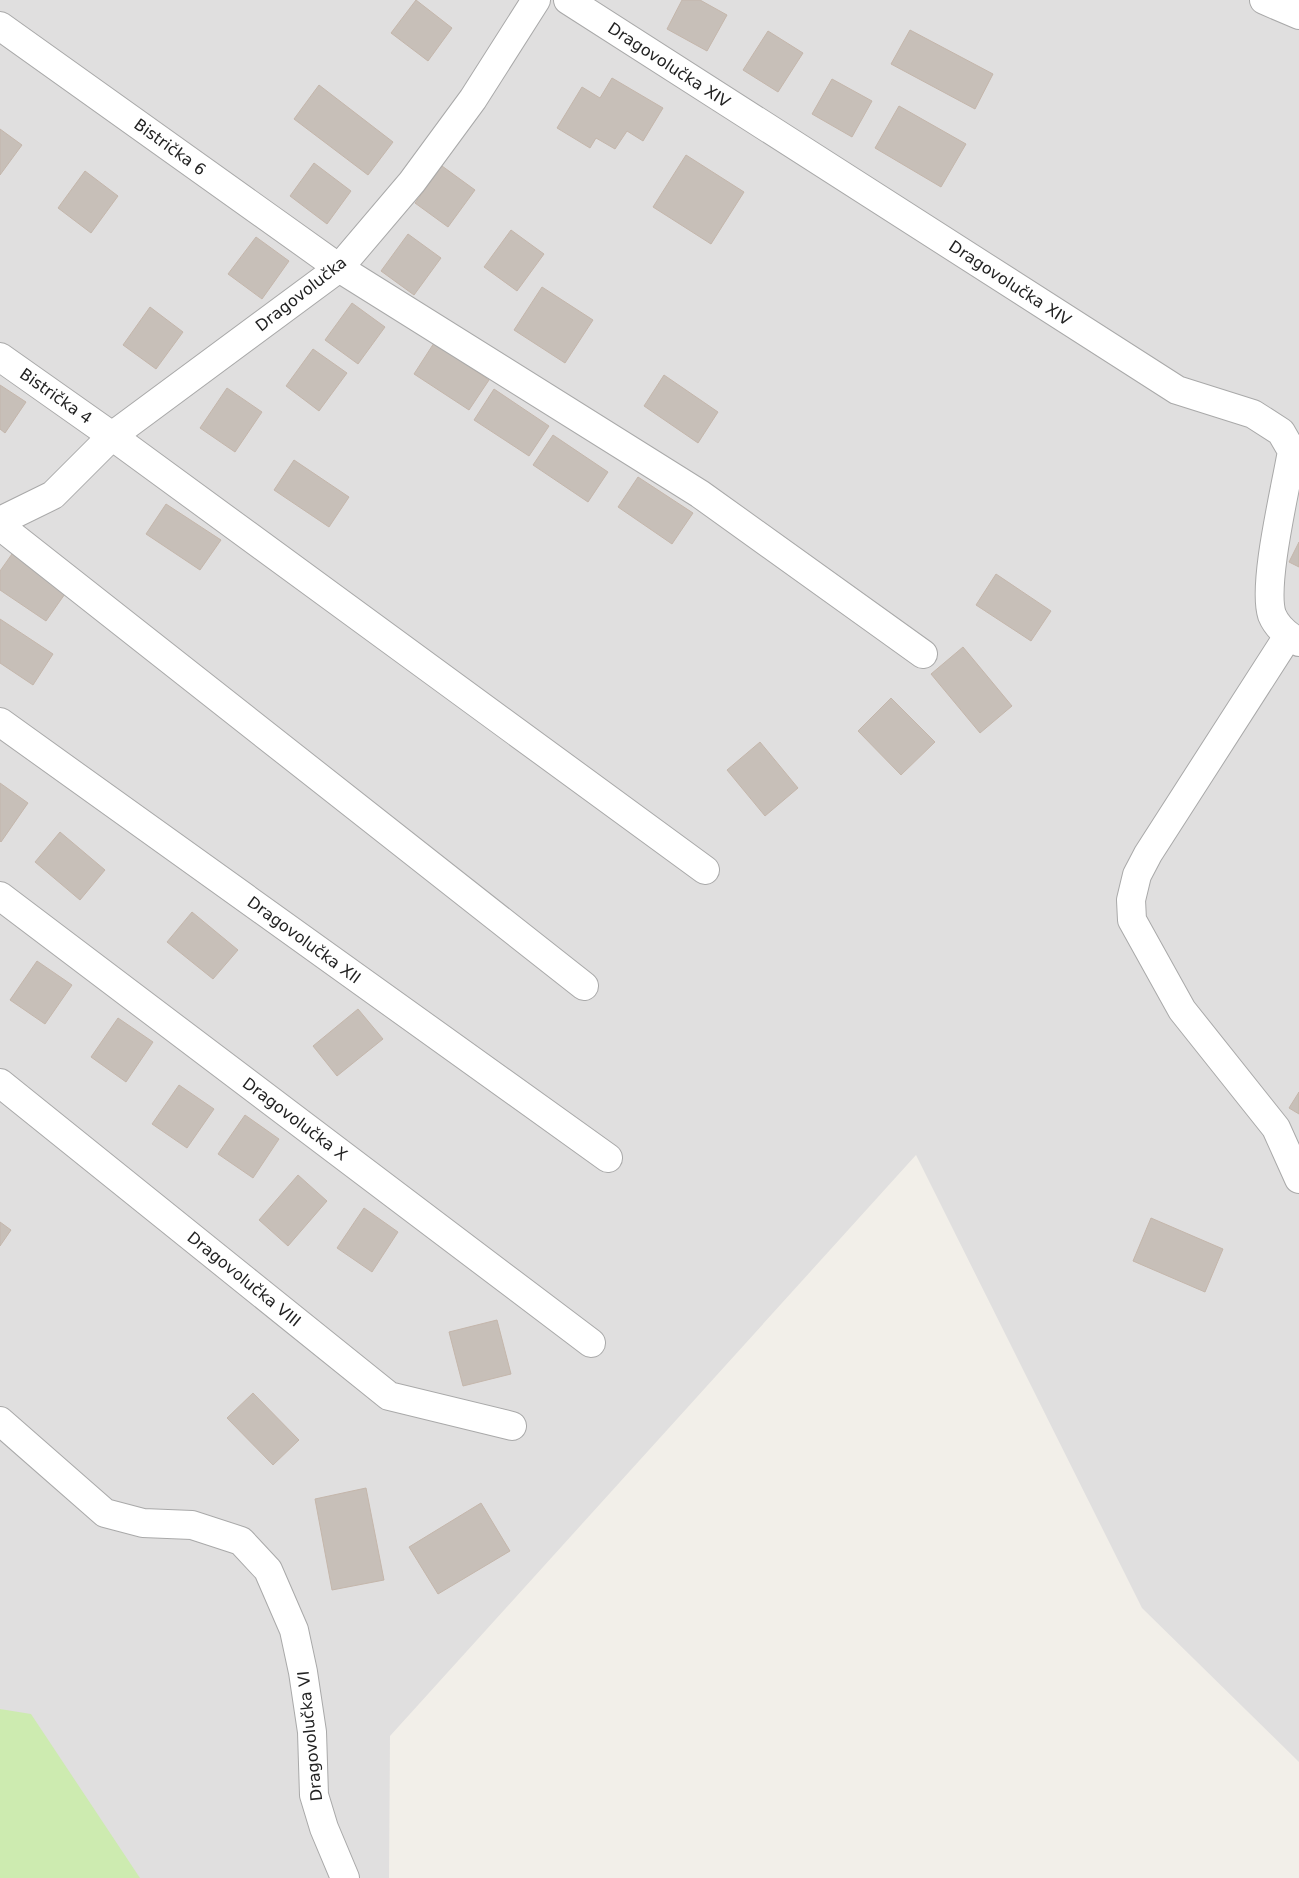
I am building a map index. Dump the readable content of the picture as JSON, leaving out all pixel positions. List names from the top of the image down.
{
  "streets": {
    "street": [
      "Dragovolučka XIV",
      "Bistrička 6",
      "Dragovolučka",
      "Bistrička 4",
      "Dragovolučka XII",
      "Dragovolučka X",
      "Dragovolučka VIII",
      "Dragovolučka VI"
    ]
  },
  "crossings": [
    ["Bistrička 6", "Dragovolučka"],
    ["Dragovolučka", "Bistrička 4"]
  ]
}
